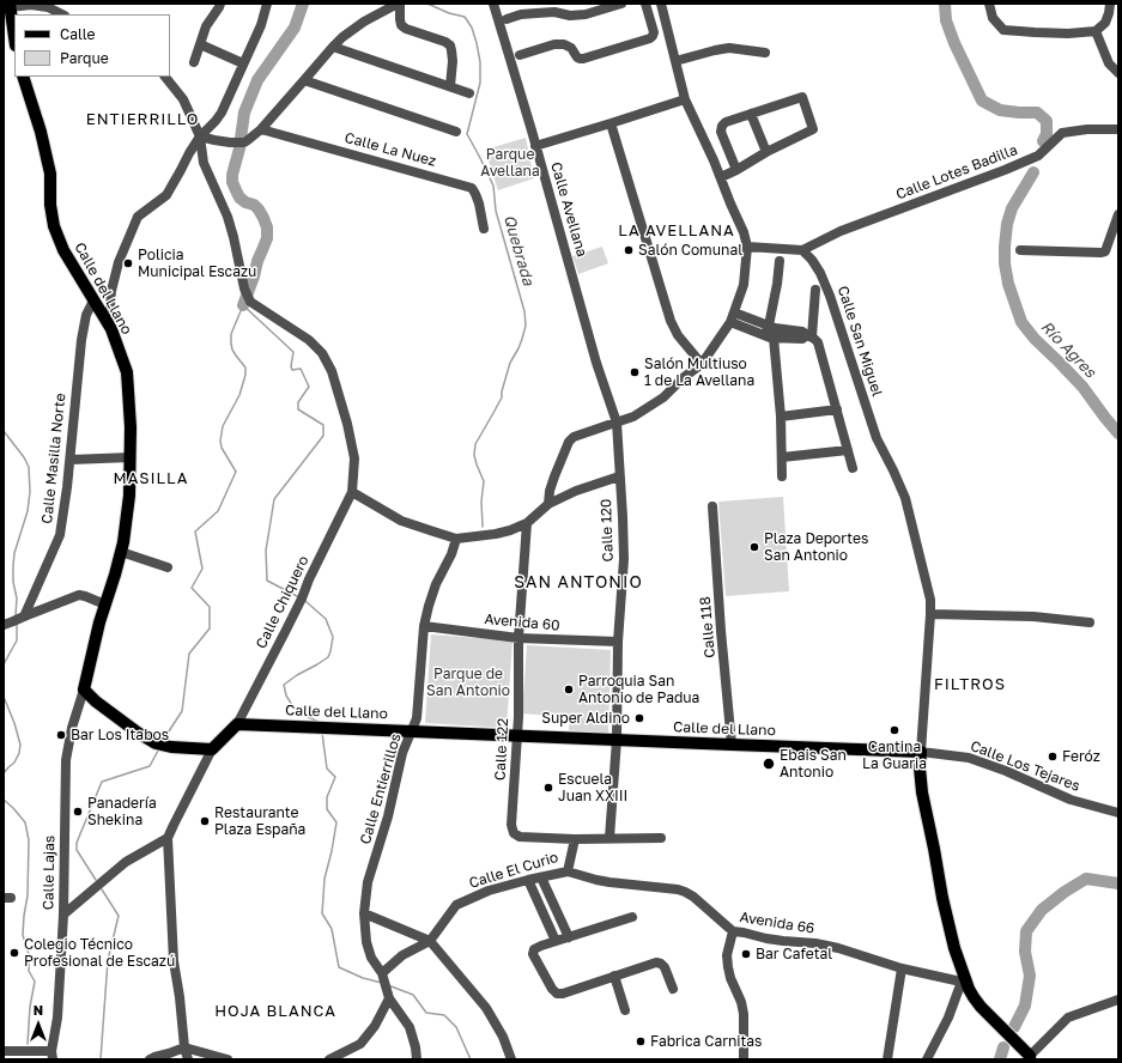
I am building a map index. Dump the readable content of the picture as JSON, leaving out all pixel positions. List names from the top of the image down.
{
  "streets": {
    "main road": ["Calle del Llano"],
    "street": [
      "Calle La Nuez",
      "Calle Lotes Badilla",
      "Calle Avellana",
      "Calle San Miguel",
      "Calle Masilla Norte",
      "Calle 120",
      "Calle Chiquero",
      "Avenida 60",
      "Calle 118",
      "Calle 122",
      "Calle Los Tejares",
      "Calle Entierrillos",
      "Calle El Curio",
      "Calle Lajas",
      "Avenida 66"
    ]
  },
  "crossings": [
    ["Calle Lotes Badilla", "Calle San Miguel"],
    ["Calle Avellana", "Calle 120"],
    ["Calle del Llano", "Calle San Miguel"],
    ["Calle del Llano", "Calle Masilla Norte"],
    ["Calle del Llano", "Calle 120"],
    ["Calle del Llano", "Calle Chiquero"],
    ["Calle del Llano", "Calle 118"],
    ["Calle del Llano", "Calle 122"],
    ["Calle del Llano", "Calle Los Tejares"],
    ["Calle del Llano", "Calle Entierrillos"],
    ["Calle del Llano", "Calle Lajas"],
    ["Calle San Miguel", "Calle Los Tejares"],
    ["Calle 120", "Avenida 60"],
    ["Avenida 60", "Calle 122"],
    ["Avenida 60", "Calle Entierrillos"],
    ["Calle 122", "Calle El Curio"],
    ["Calle El Curio", "Avenida 66"]
  ],
  "districts": [
    "ENTIERRILLO",
    "LA AVELLANA",
    "MASILLA",
    "SAN ANTONIO",
    "FILTROS",
    "HOJA BLANCA"
  ],
  "water": ["Quebrada", "Río Agres"],
  "parks": ["Parque Avellana", "Parque de San Antonio"],
  "places": [
    "Salón Comunal",
    "Policia Municipal Escazu",
    "Salón Multiuso 1 de La Avellana",
    "Plaza Deportes San Antonio",
    "Parroquia San Antonio de Padua",
    "Super Aldino",
    "Cantina La Guaria",
    "Bar Los Itabos",
    "Feróz",
    "Ebais San Antonio",
    "Escuela Juan XXIII",
    "Panadería Shekina",
    "Restaurante Plaza España",
    "Colegio Técnico Profesional de Escazú",
    "Bar Cafetal",
    "Fabrica Carnitas"
  ],
  "legend": ["Calle", "Parque"],
  "north": "top"
}
